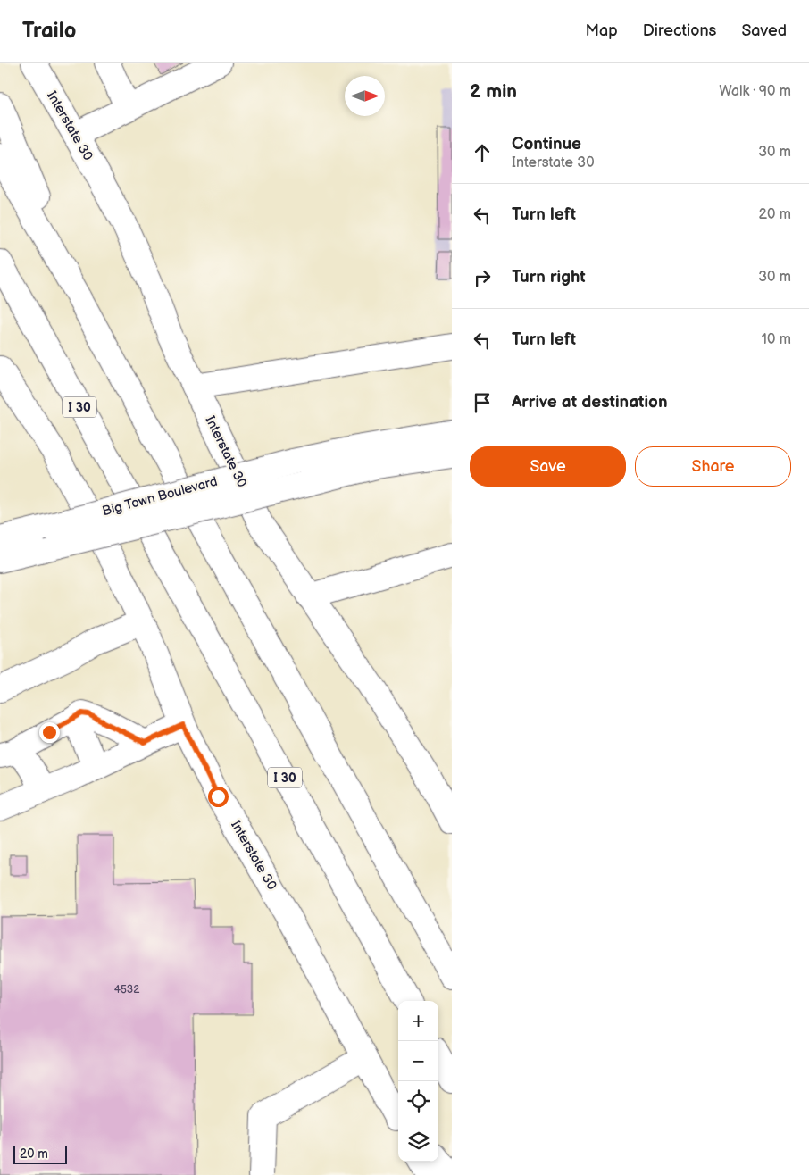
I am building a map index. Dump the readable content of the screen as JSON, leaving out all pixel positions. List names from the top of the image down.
{
  "streets": {
    "main road": ["Interstate 30", "I 30", "Big Town Boulevard"]
  },
  "house_numbers": ["4532"],
  "scale_bar": "20 m",
  "north": "right",
  "page": {
    "header": "Trailo",
    "nav": ["Map", "Directions", "Saved"],
    "heading": ["2 min", "Walk · 90 m"],
    "list": [
      ["Continue", "Interstate 30", "30 m"],
      ["Turn left", "20 m"],
      ["Turn right", "30 m"],
      ["Turn left", "10 m"],
      "Arrive at destination"
    ],
    "buttons": ["Save", "Share"],
    "map_buttons": ["+", "−"],
    "scale": "20 m"
  }
}
